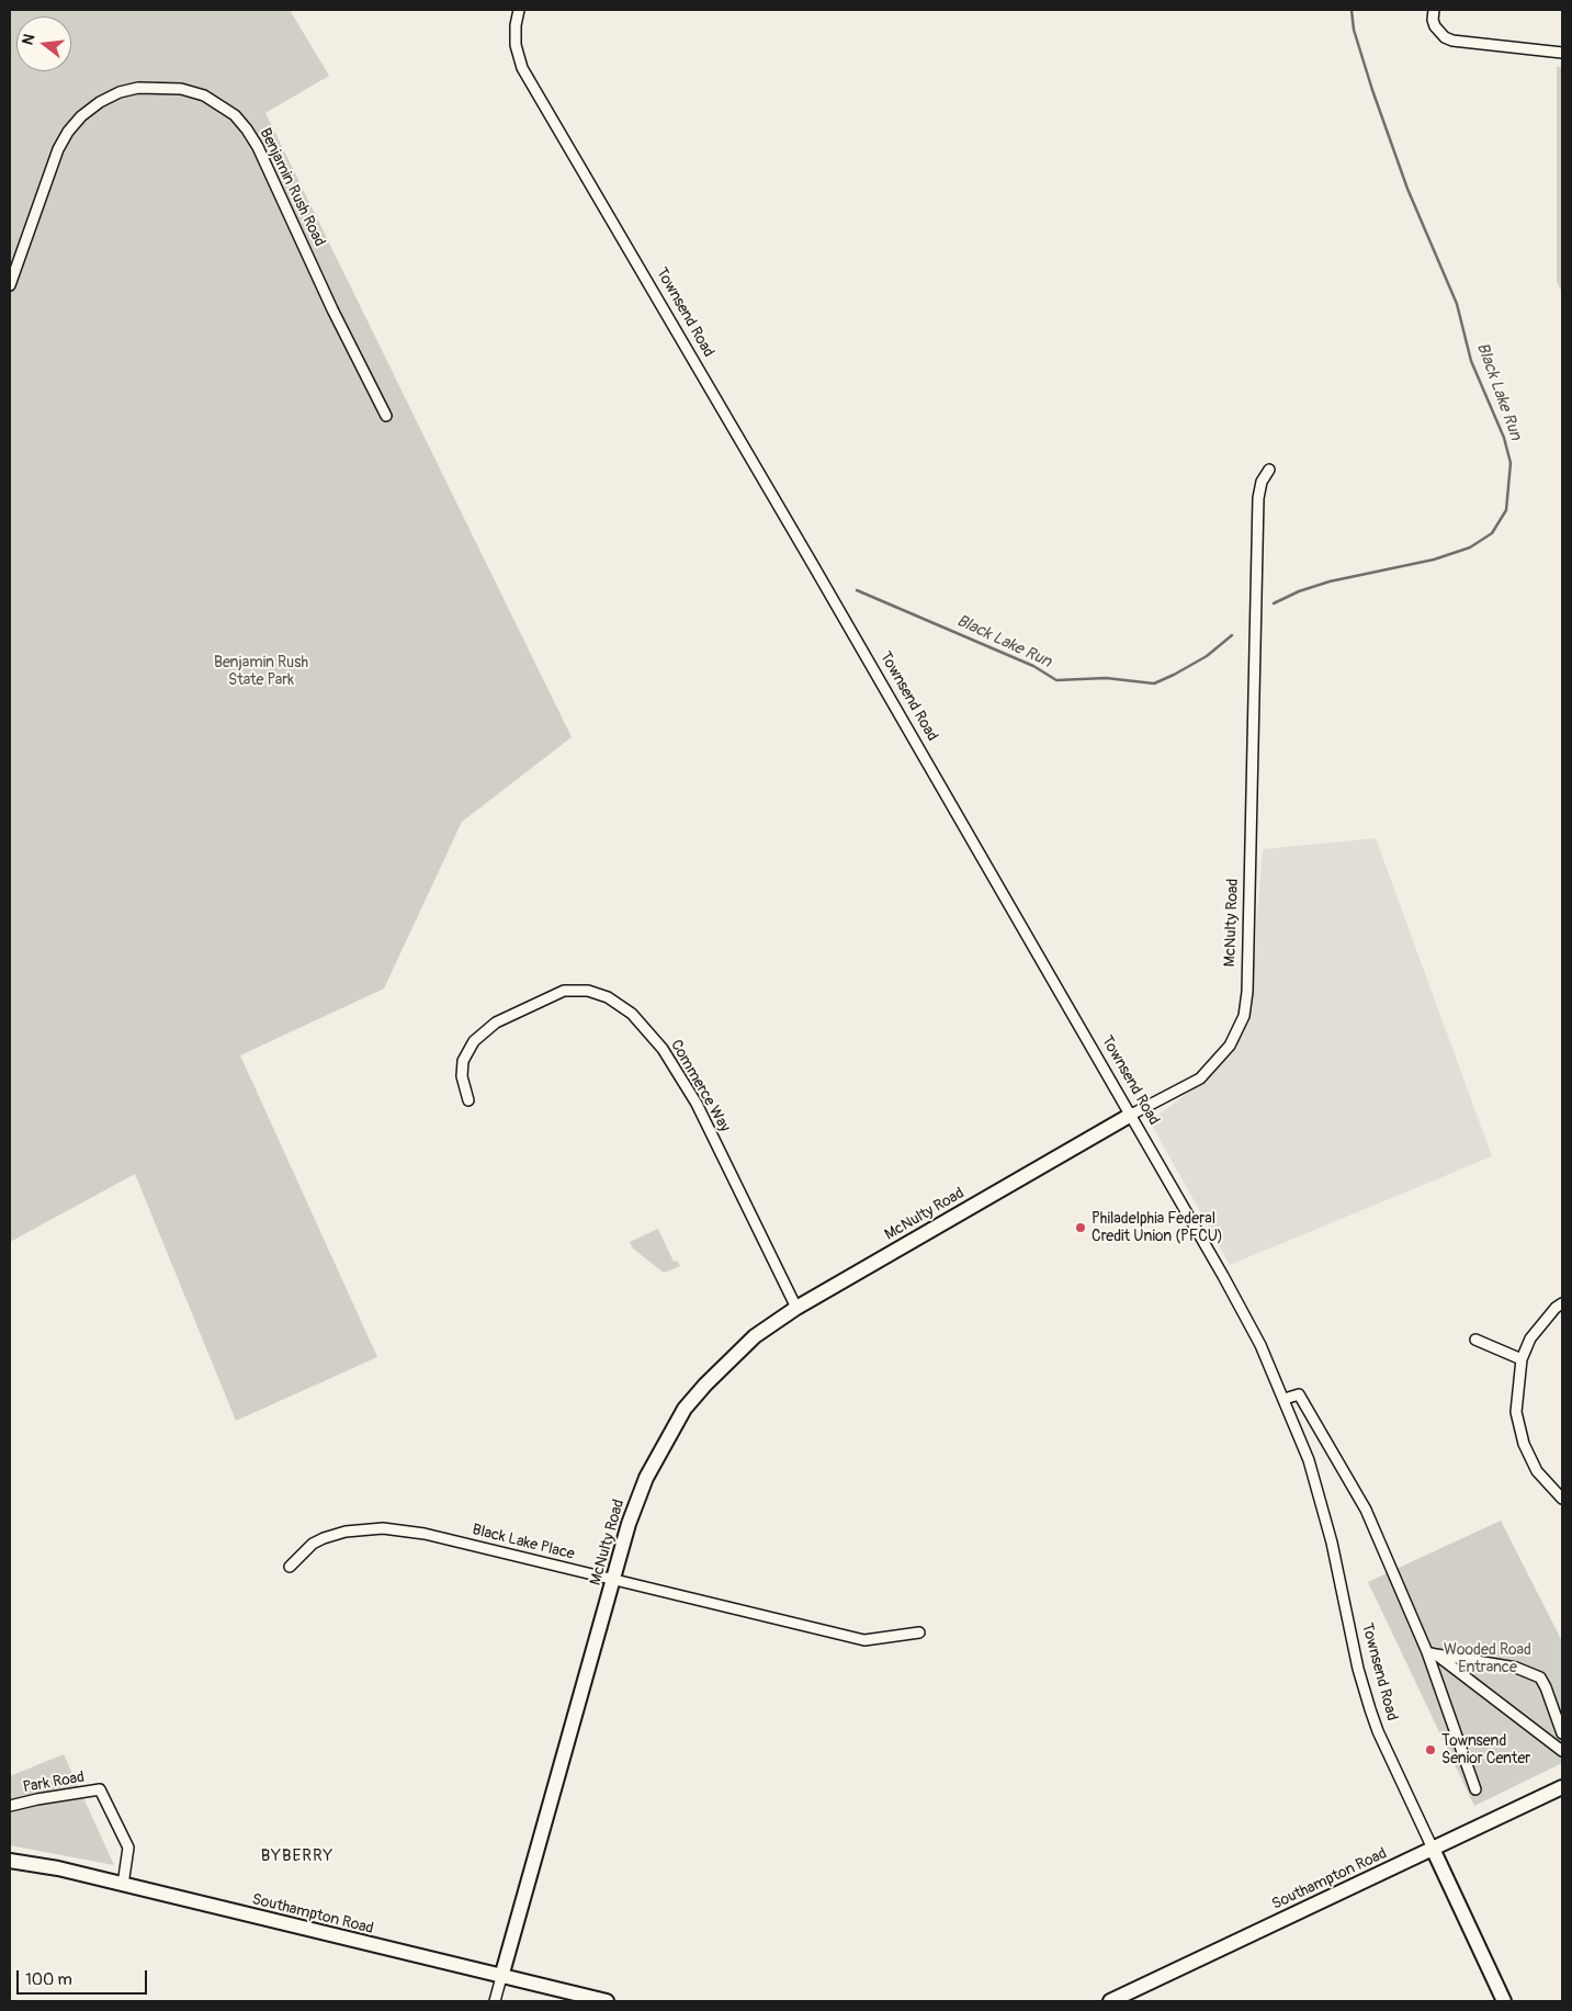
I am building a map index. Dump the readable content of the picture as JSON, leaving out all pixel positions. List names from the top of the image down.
{
  "streets": {
    "street": [
      "Benjamin Rush Road",
      "Townsend Road",
      "McNulty Road",
      "Commerce Way",
      "Black Lake Place",
      "Park Road",
      "Southampton Road"
    ]
  },
  "crossings": [
    ["Townsend Road", "McNulty Road"],
    ["Townsend Road", "Southampton Road"],
    ["McNulty Road", "Commerce Way"],
    ["McNulty Road", "Black Lake Place"],
    ["McNulty Road", "Southampton Road"],
    ["Park Road", "Southampton Road"]
  ],
  "districts": ["BYBERRY"],
  "water": ["Black Lake Run"],
  "parks": ["Benjamin Rush State Park", "Wooded Road Entrance"],
  "places": ["Philadelphia Federal Credit Union (PFCU)", "Townsend Senior Center"],
  "scale_bar": "100 m",
  "north": "left"
}
